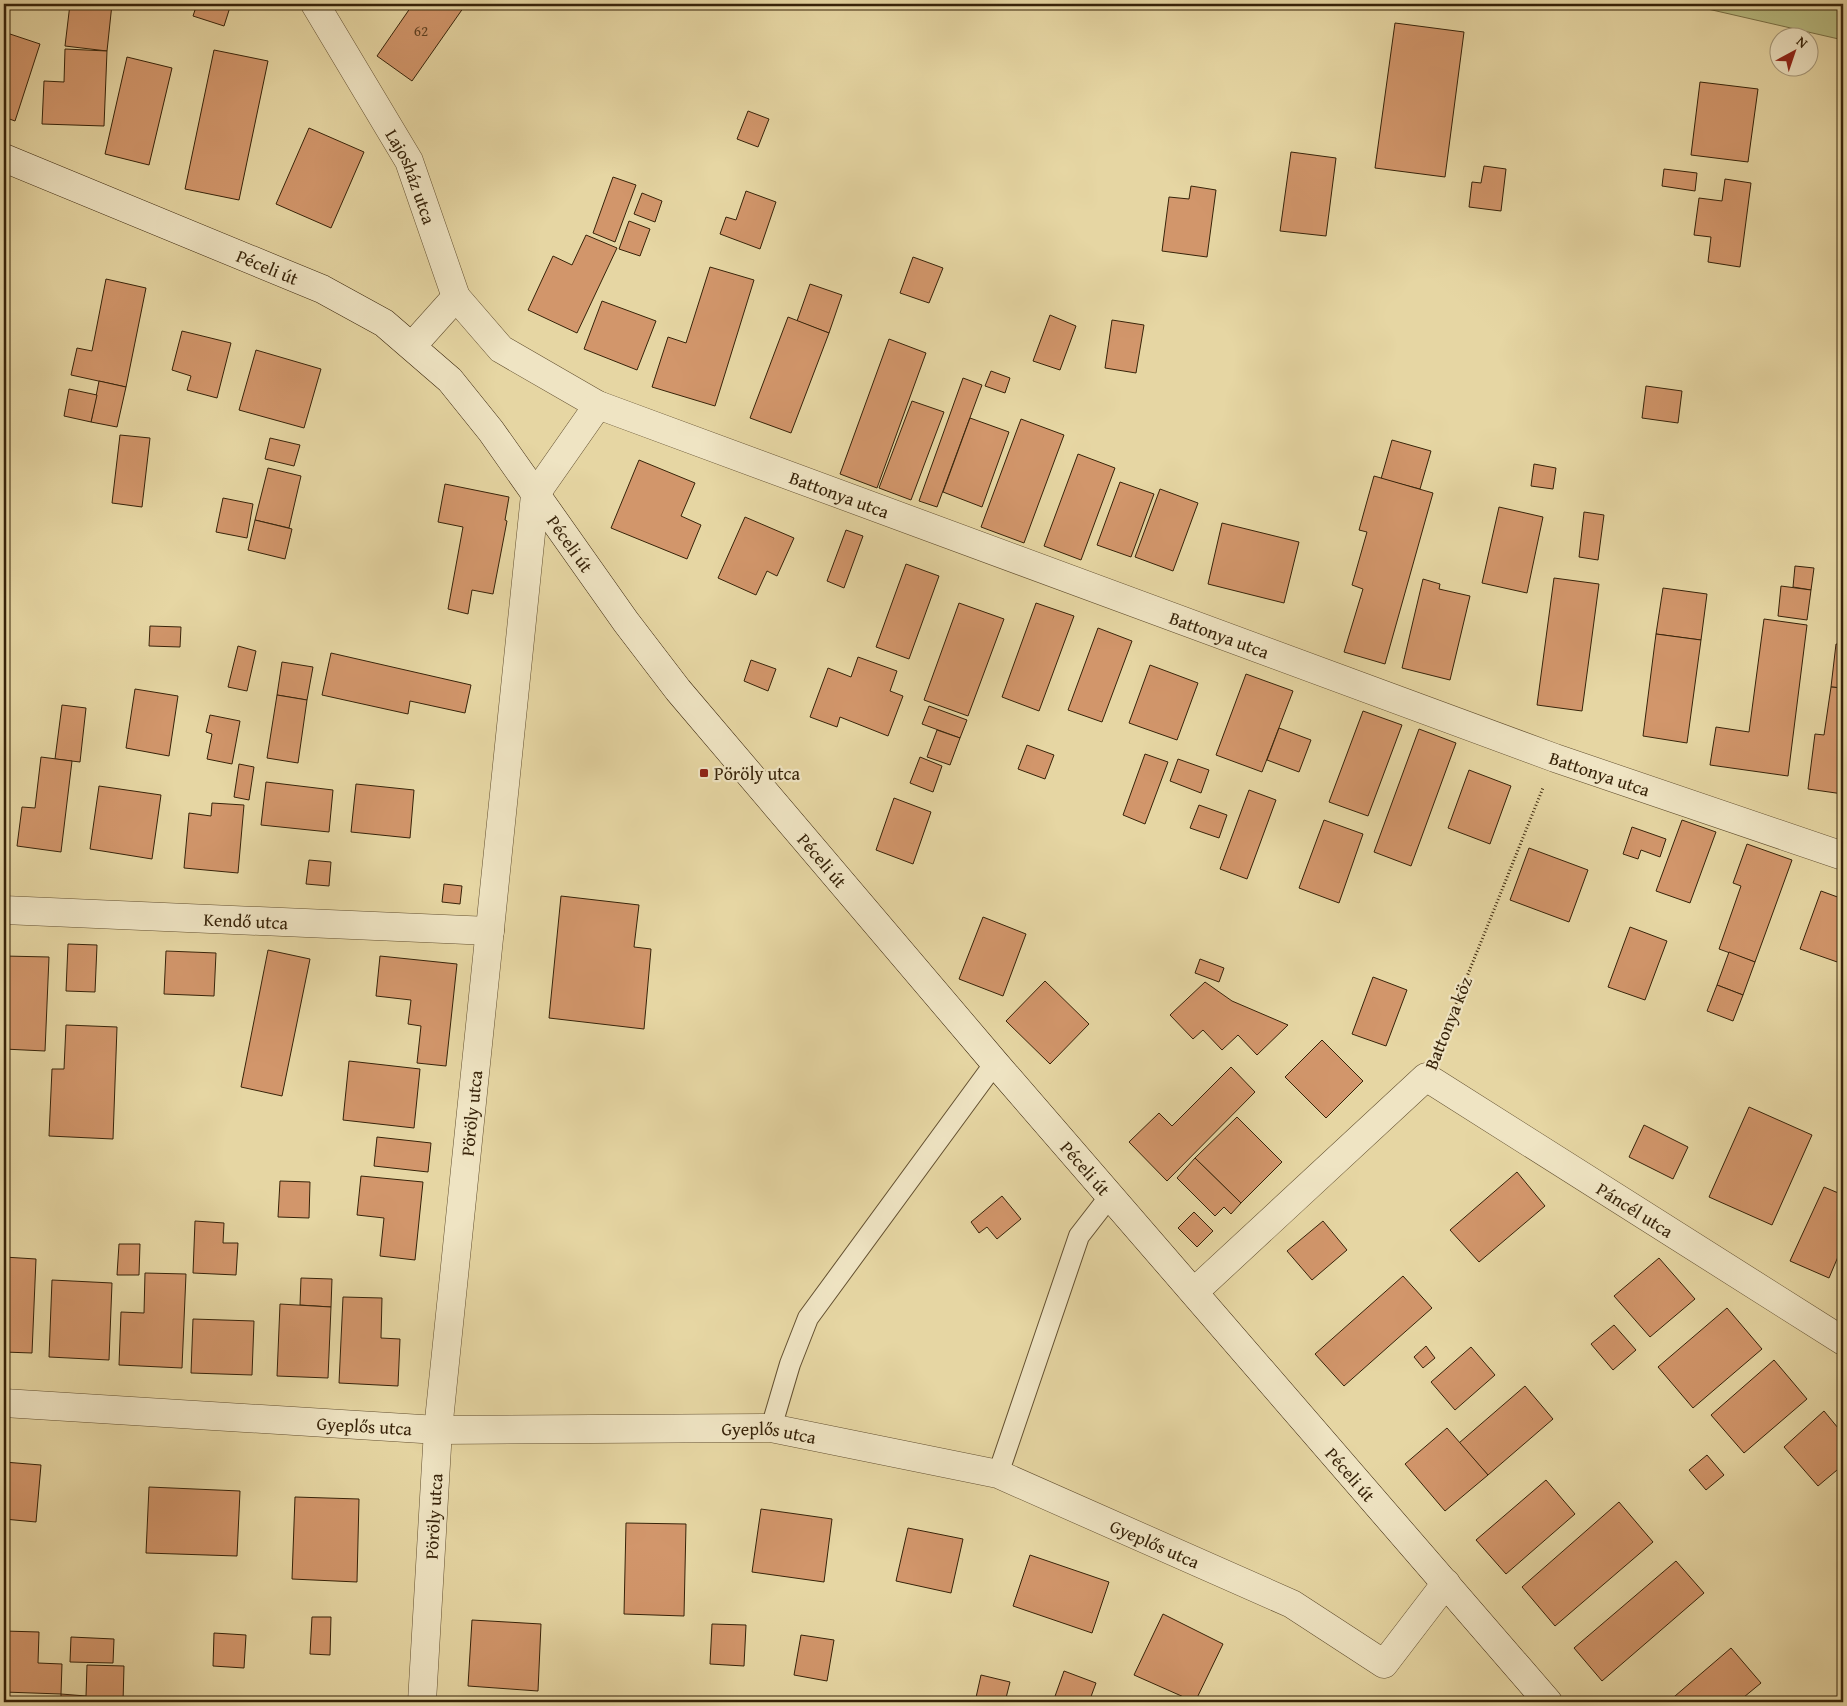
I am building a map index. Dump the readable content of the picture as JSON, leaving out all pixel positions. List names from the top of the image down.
{
  "streets": {
    "street": [
      "Lajosház utca",
      "Péceli út",
      "Battonya utca",
      "Kendő utca",
      "Battonya köz",
      "Pöröly utca",
      "Páncél utca",
      "Gyeplős utca"
    ]
  },
  "crossings": [
    ["Lajosház utca", "Battonya utca"],
    ["Péceli út", "Battonya köz"],
    ["Péceli út", "Pöröly utca"],
    ["Péceli út", "Gyeplős utca"],
    ["Battonya utca", "Battonya köz"],
    ["Kendő utca", "Pöröly utca"],
    ["Battonya köz", "Páncél utca"],
    ["Pöröly utca", "Gyeplős utca"]
  ],
  "places": {
    "transit": ["Pöröly utca"]
  },
  "house_numbers": ["62"],
  "north": "top right"
}
